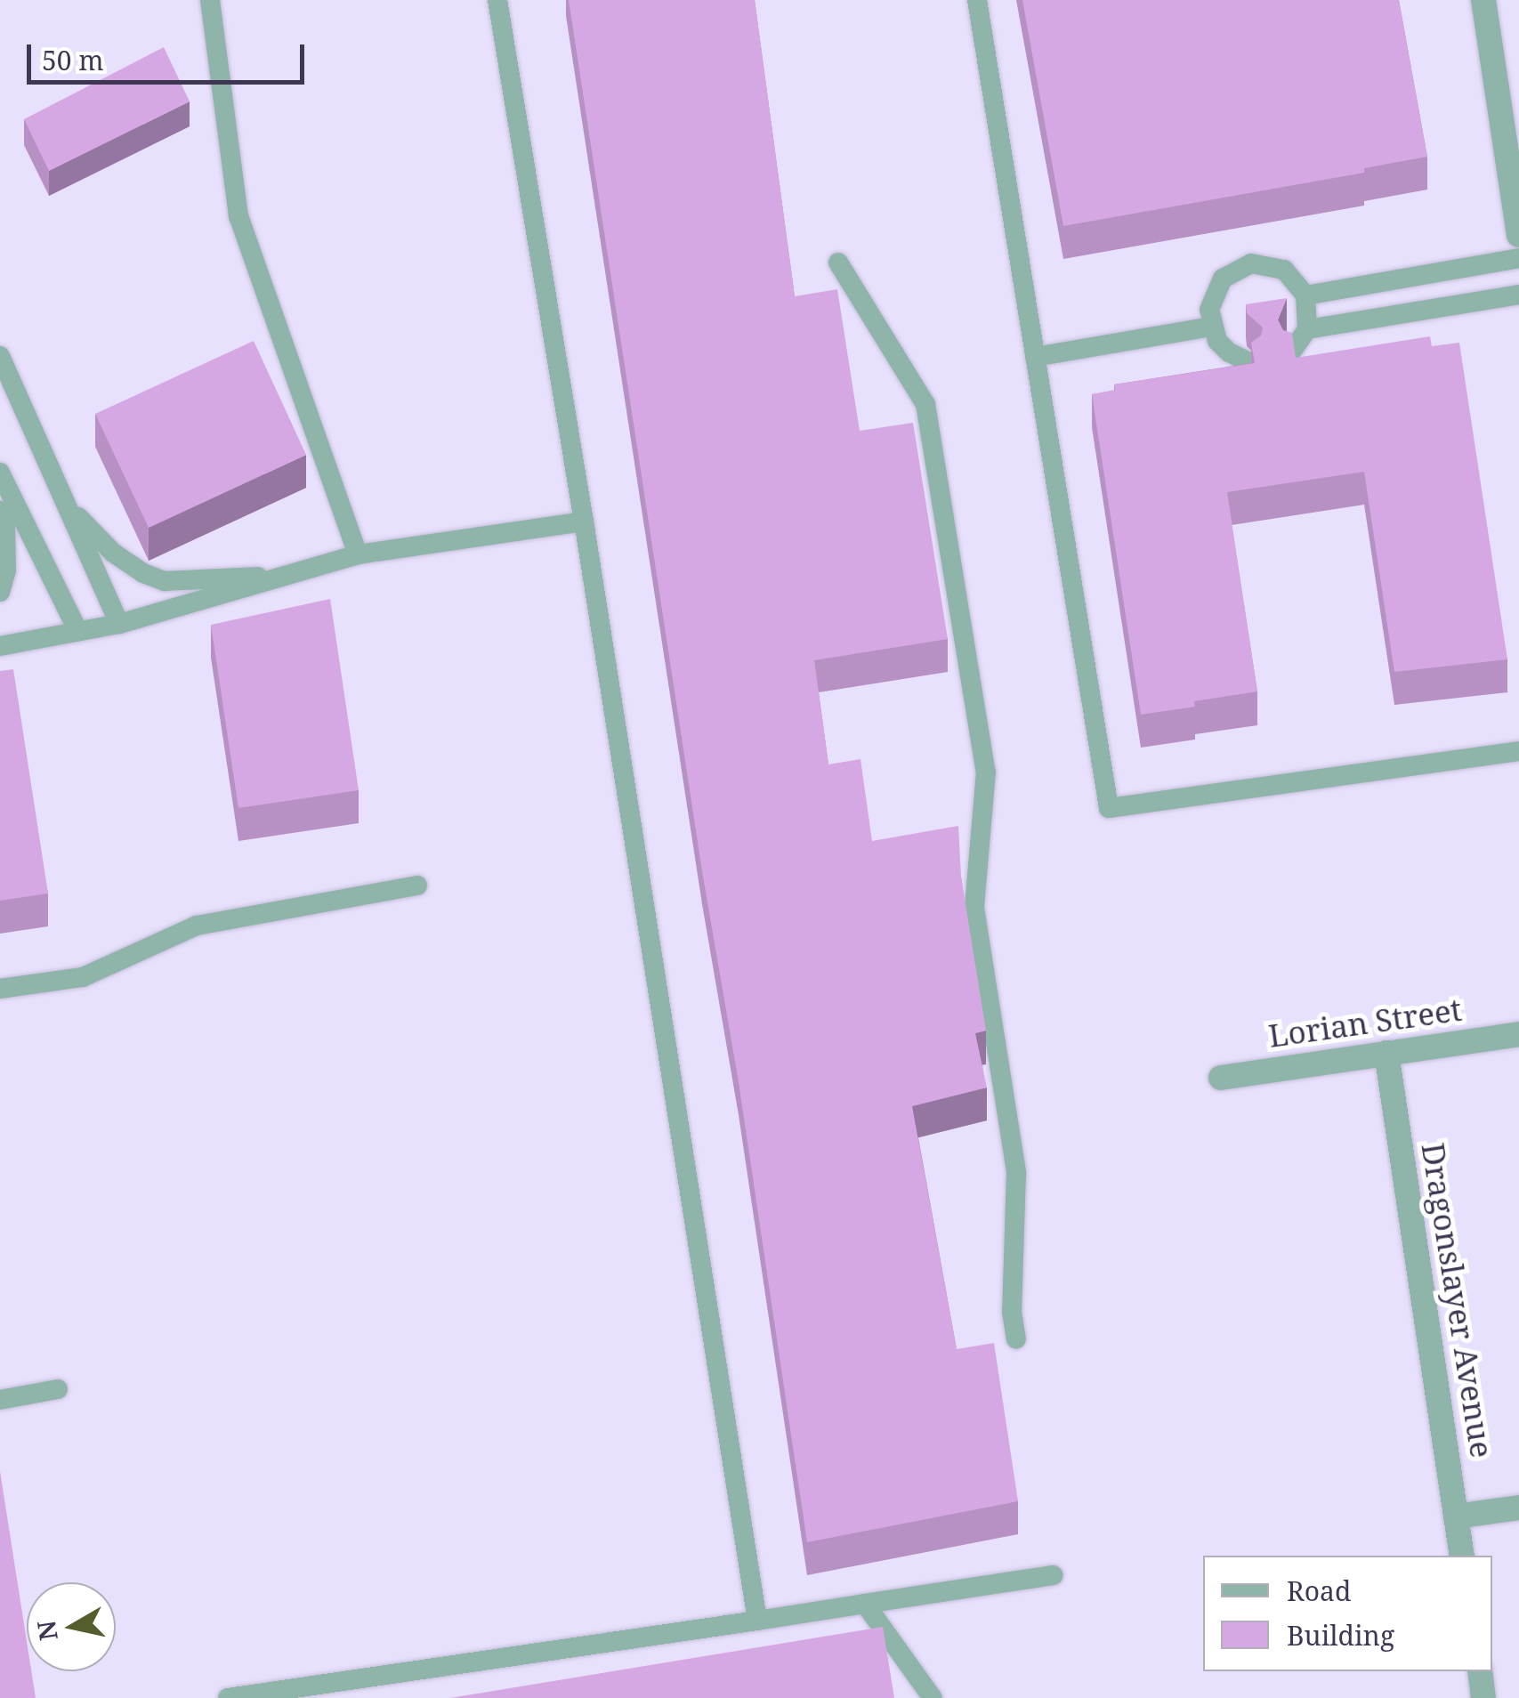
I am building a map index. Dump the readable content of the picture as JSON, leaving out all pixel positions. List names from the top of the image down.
{
  "streets": {
    "street": ["Lorian Street", "Dragonslayer Avenue"]
  },
  "crossings": [
    ["Lorian Street", "Dragonslayer Avenue"]
  ],
  "legend": ["Road", "Building"],
  "scale_bar": "50 m",
  "north": "left"
}
